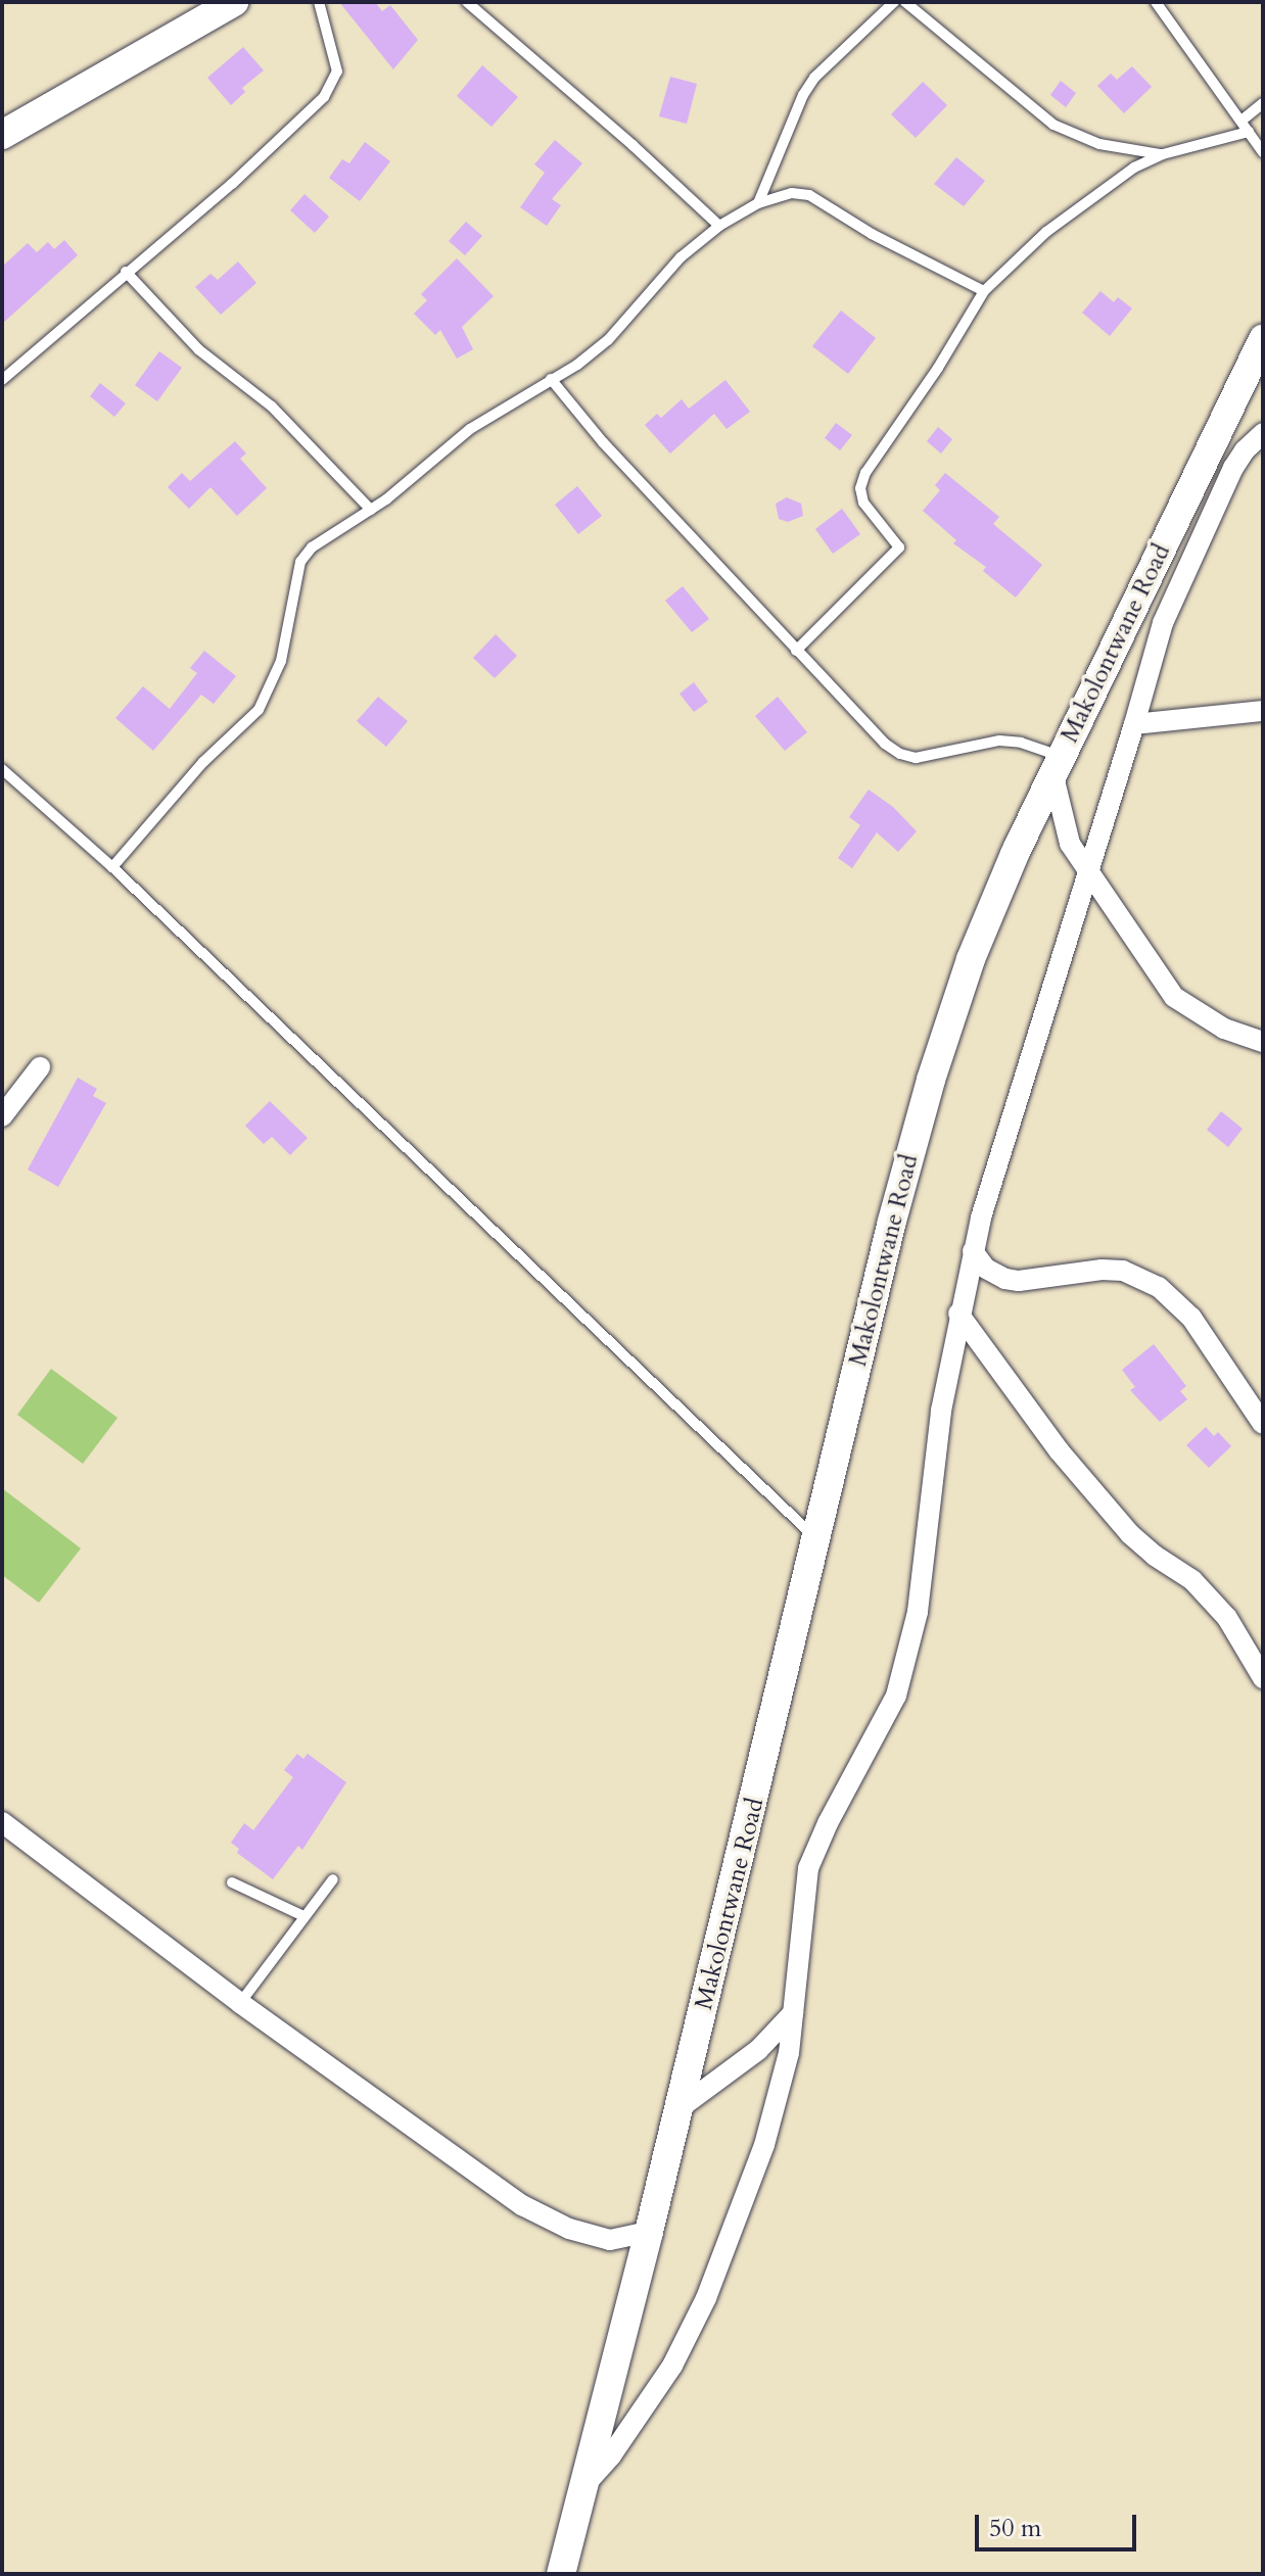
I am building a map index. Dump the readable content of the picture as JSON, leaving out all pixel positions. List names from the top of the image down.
{
  "streets": {
    "main road": ["Makolontwane Road"]
  },
  "scale_bar": "50 m"
}
